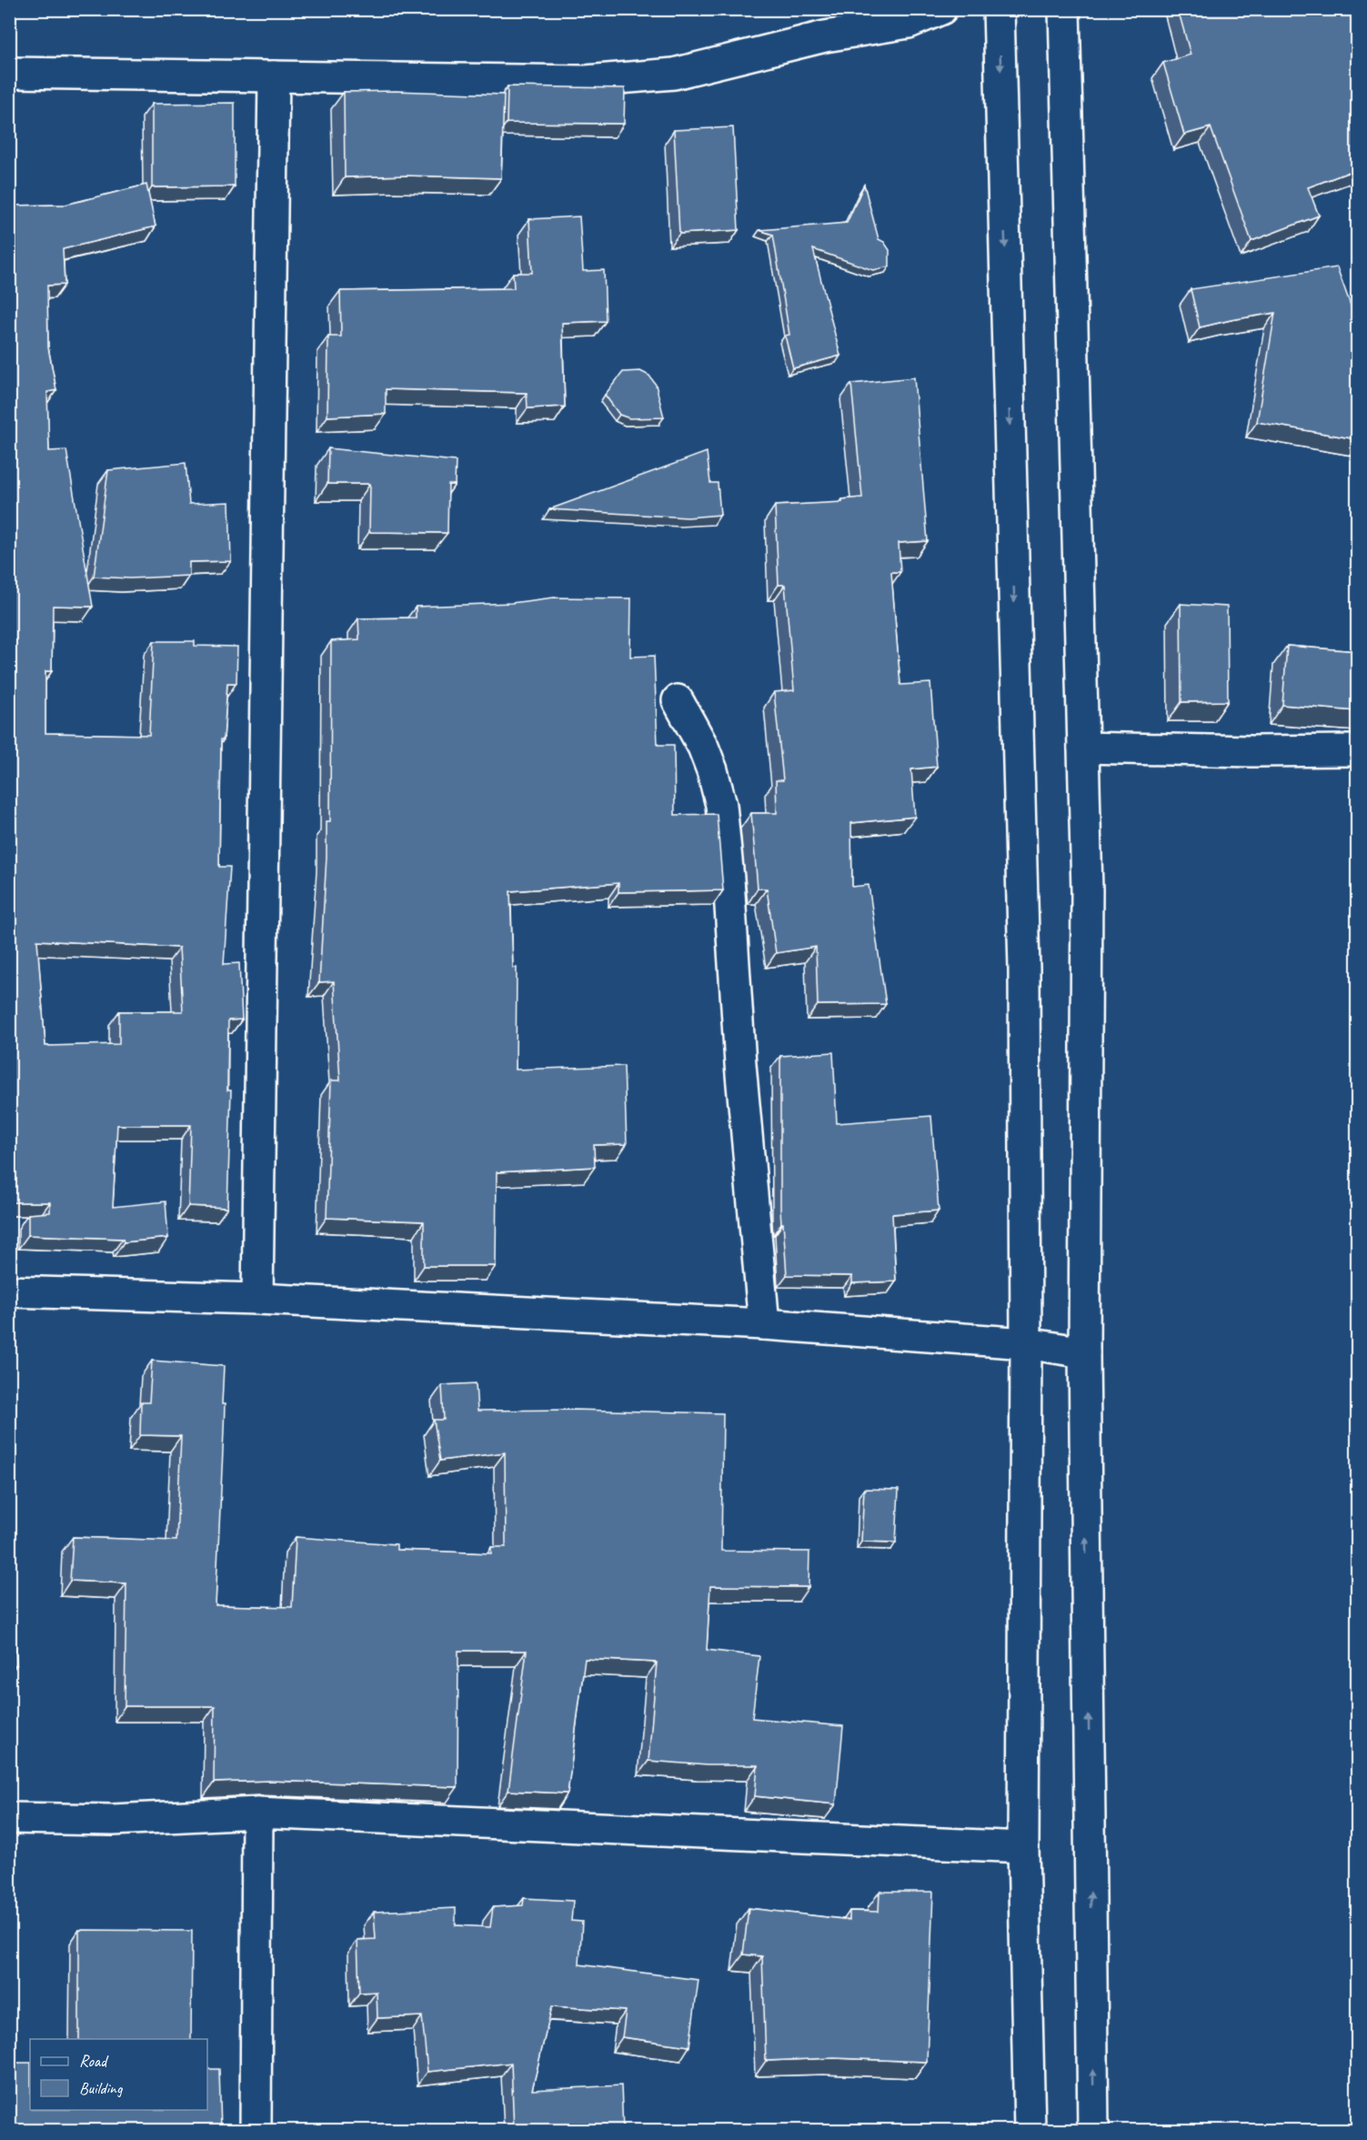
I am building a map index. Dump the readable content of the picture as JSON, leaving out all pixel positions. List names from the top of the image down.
{
  "legend": ["Road", "Building"]
}
